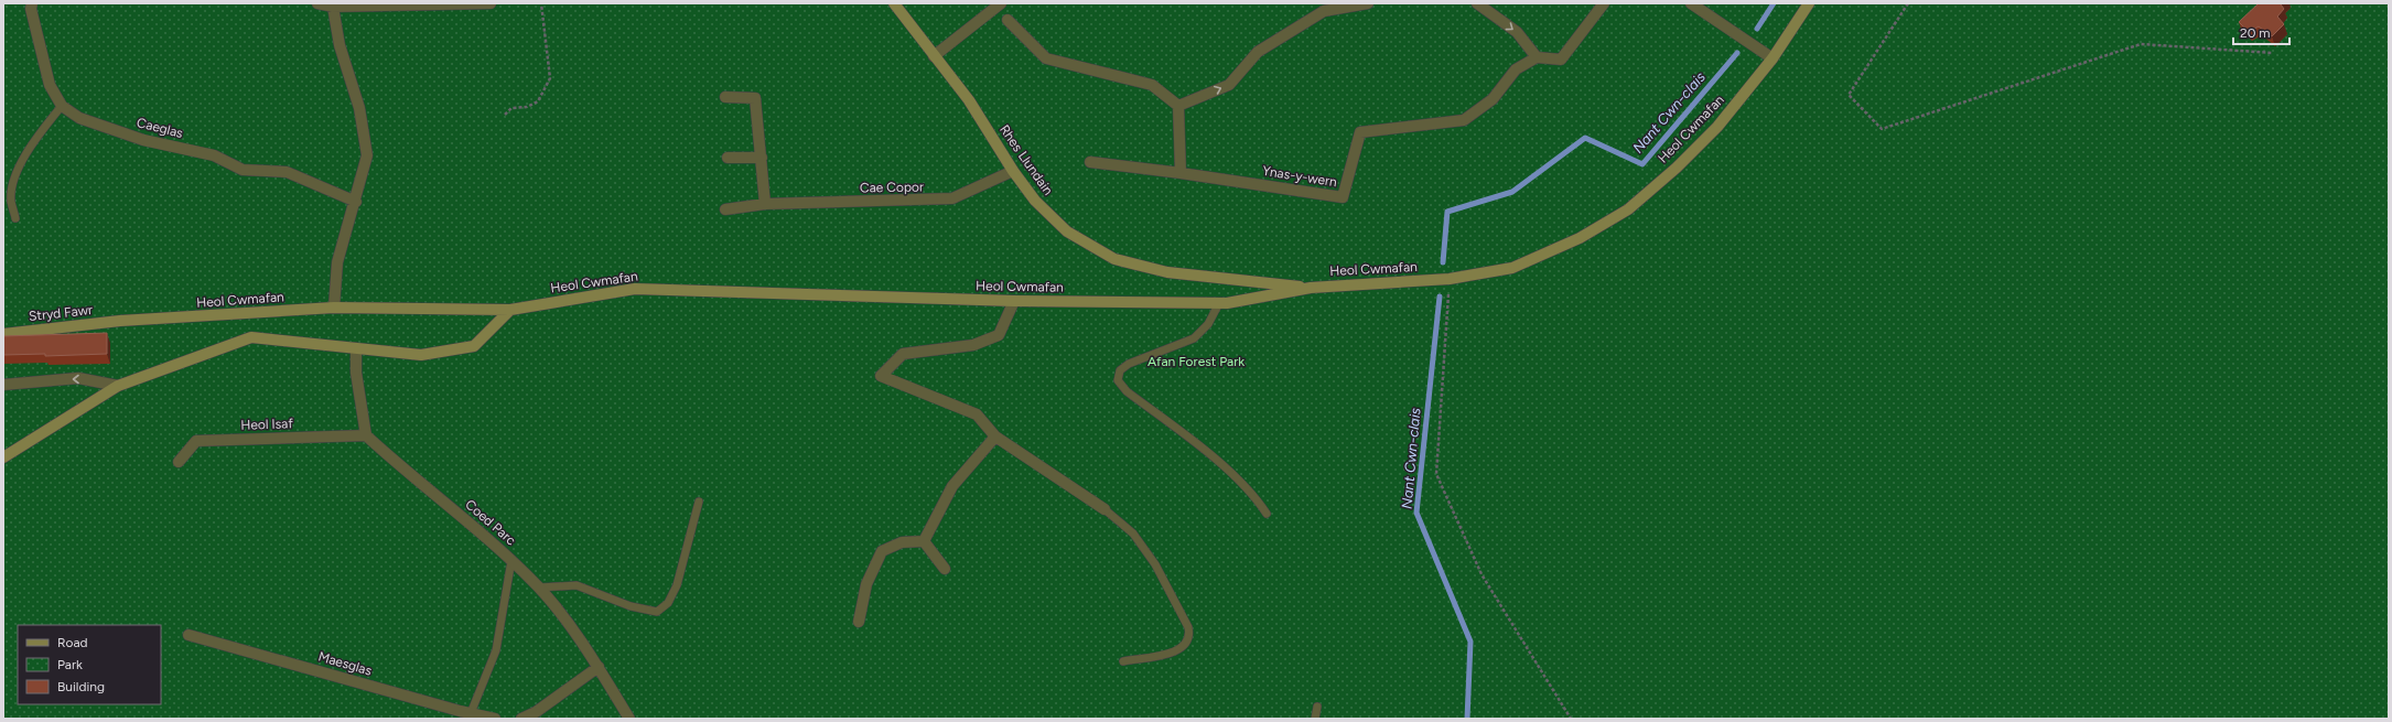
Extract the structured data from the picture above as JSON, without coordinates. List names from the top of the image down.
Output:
{
  "streets": {
    "main road": ["Heol Cwmafan", "Rhes Llundain", "Stryd Fawr"],
    "street": [
      "Caeglas",
      "Ynas-y-wern",
      "Cae Copor",
      "Heol Isaf",
      "Coed Parc",
      "Maesglas"
    ]
  },
  "crossings": [
    ["Heol Cwmafan", "Rhes Llundain"],
    ["Heol Cwmafan", "Stryd Fawr"],
    ["Rhes Llundain", "Cae Copor"],
    ["Heol Isaf", "Coed Parc"]
  ],
  "water": ["Nant Cwn-clais"],
  "parks": ["Afan Forest Park"],
  "legend": ["Road", "Park", "Building"],
  "scale_bar": "20 m"
}
